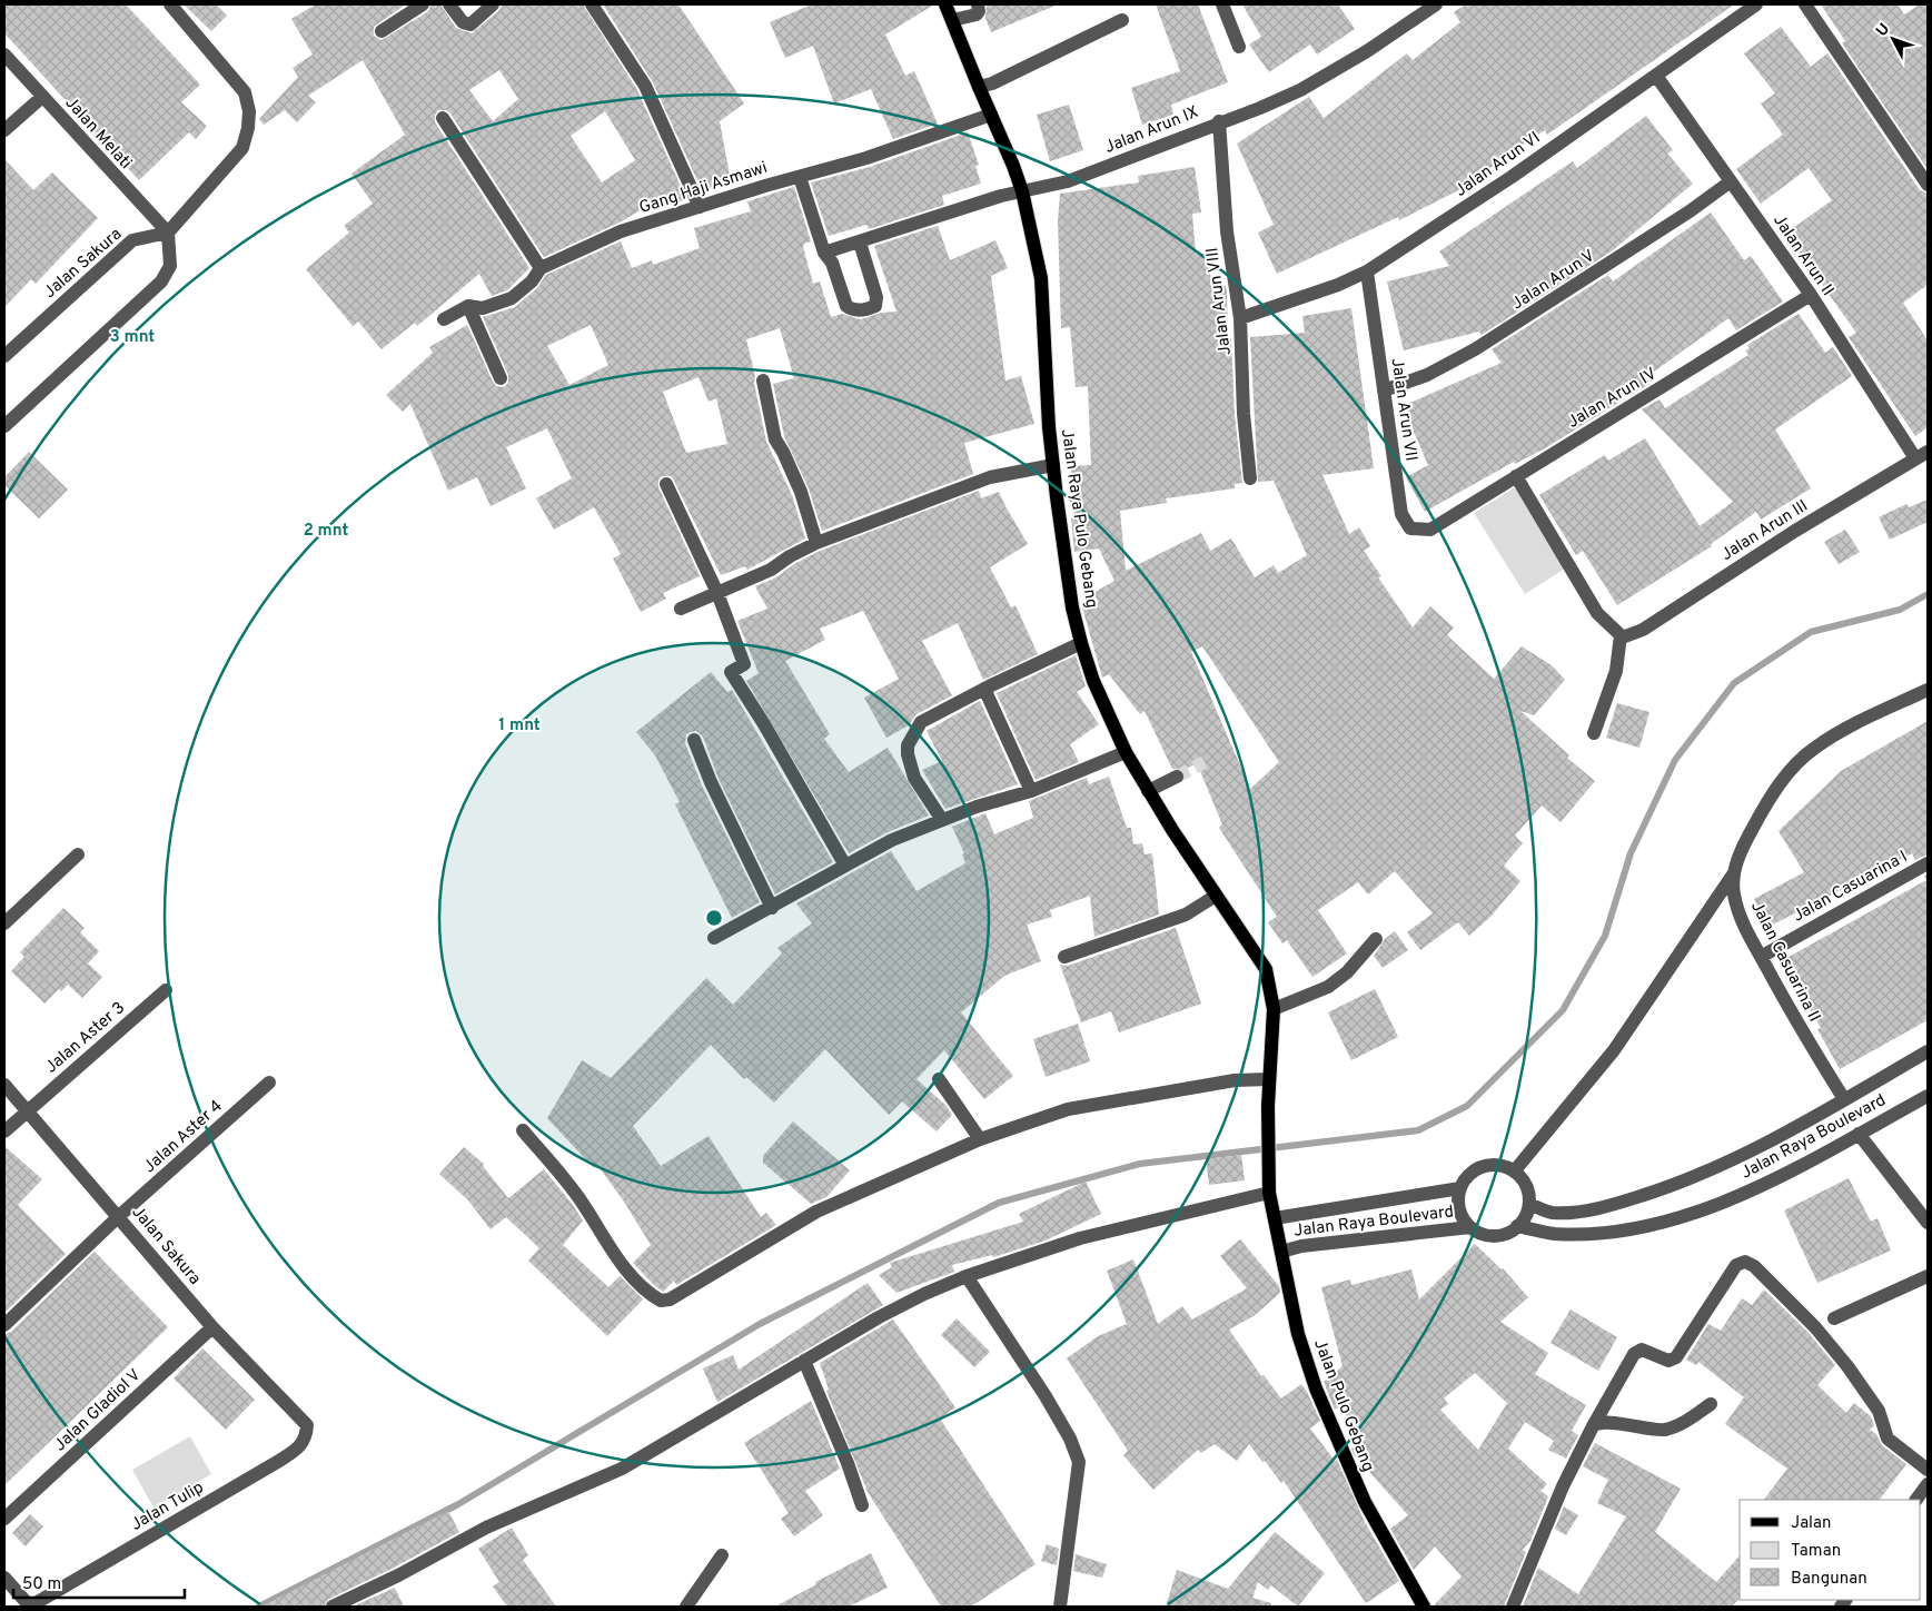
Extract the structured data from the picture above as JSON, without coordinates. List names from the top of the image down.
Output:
{
  "streets": {
    "main road": ["Jalan Raya Pulo Gebang", "Jalan Pulo Gebang"],
    "street": [
      "Jalan Arun IX",
      "Jalan Melati",
      "Jalan Arun VI",
      "Gang Haji Asmawi",
      "Jalan Arun II",
      "Jalan Sakura",
      "Jalan Arun V",
      "Jalan Arun VIII",
      "Jalan Arun IV",
      "Jalan Arun VII",
      "Jalan Arun III",
      "Jalan Casuarina I",
      "Jalan Casuarina II",
      "Jalan Aster 3",
      "Jalan Aster 4",
      "Jalan Raya Boulevard",
      "Jalan Gladiol V",
      "Jalan Tulip"
    ]
  },
  "crossings": [
    ["Jalan Arun IX", "Jalan Arun VIII"],
    ["Jalan Arun IX", "Jalan Raya Pulo Gebang"],
    ["Jalan Melati", "Jalan Sakura"],
    ["Jalan Arun VI", "Jalan Arun II"],
    ["Jalan Arun VI", "Jalan Arun VIII"],
    ["Jalan Arun VI", "Jalan Arun VII"],
    ["Gang Haji Asmawi", "Jalan Raya Pulo Gebang"],
    ["Jalan Arun II", "Jalan Arun V"],
    ["Jalan Arun II", "Jalan Arun IV"],
    ["Jalan Arun II", "Jalan Arun III"],
    ["Jalan Sakura", "Jalan Aster 3"],
    ["Jalan Sakura", "Jalan Aster 4"],
    ["Jalan Sakura", "Jalan Gladiol V"],
    ["Jalan Sakura", "Jalan Tulip"],
    ["Jalan Arun V", "Jalan Arun VII"],
    ["Jalan Arun IV", "Jalan Arun VII"],
    ["Jalan Raya Pulo Gebang", "Jalan Pulo Gebang"],
    ["Jalan Casuarina I", "Jalan Casuarina II"],
    ["Jalan Casuarina II", "Jalan Raya Boulevard"],
    ["Jalan Raya Boulevard", "Jalan Pulo Gebang"]
  ],
  "legend": ["Jalan", "Taman", "Bangunan"],
  "scale_bar": "50 m",
  "north": "top left",
  "rings": ["3 mnt", "2 mnt", "1 mnt"]
}
